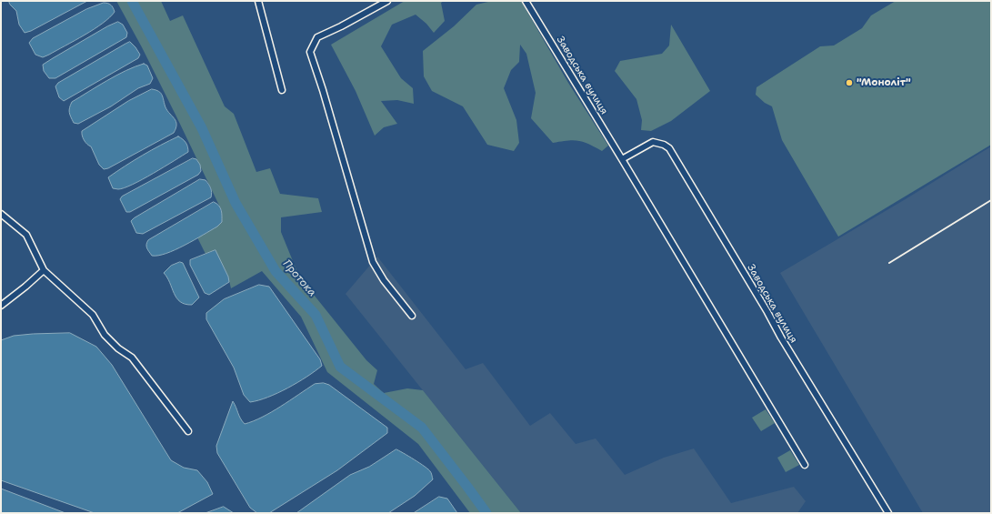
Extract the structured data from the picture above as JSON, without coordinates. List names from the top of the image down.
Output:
{
  "streets": {
    "street": ["Заводська вулиця"]
  },
  "water": ["Протока"],
  "places": ["\"Моноліт\""]
}
